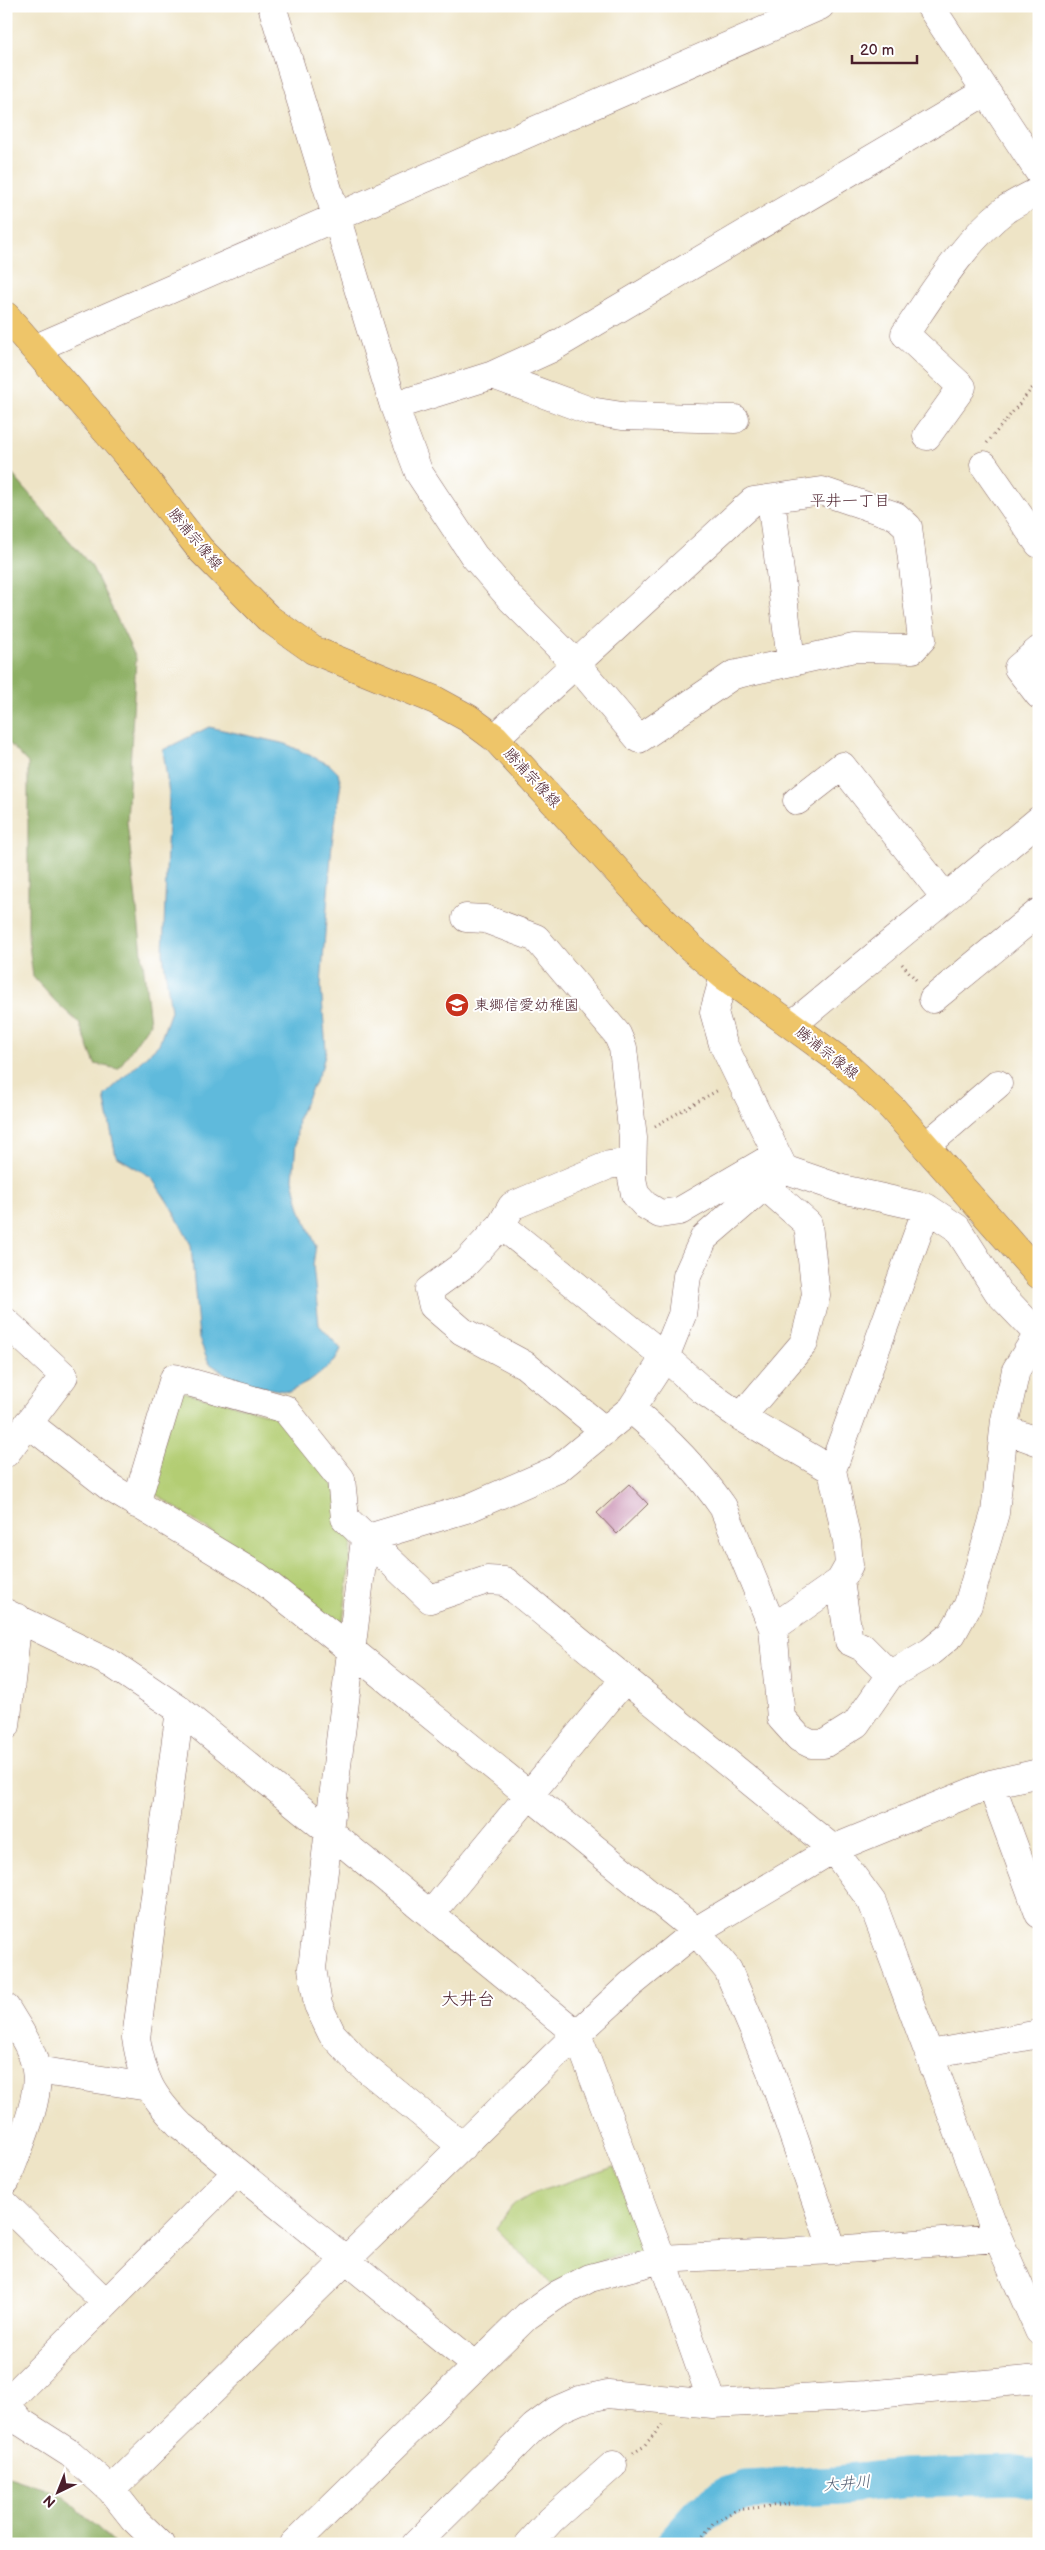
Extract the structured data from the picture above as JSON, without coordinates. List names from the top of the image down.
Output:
{
  "streets": {
    "main road": ["勝浦宗像線"]
  },
  "districts": ["平井一丁目", "大井台"],
  "water": ["大井川"],
  "places": {
    "school or university": ["東郷信愛幼稚園"]
  },
  "scale_bar": "20 m",
  "north": "bottom left"
}
